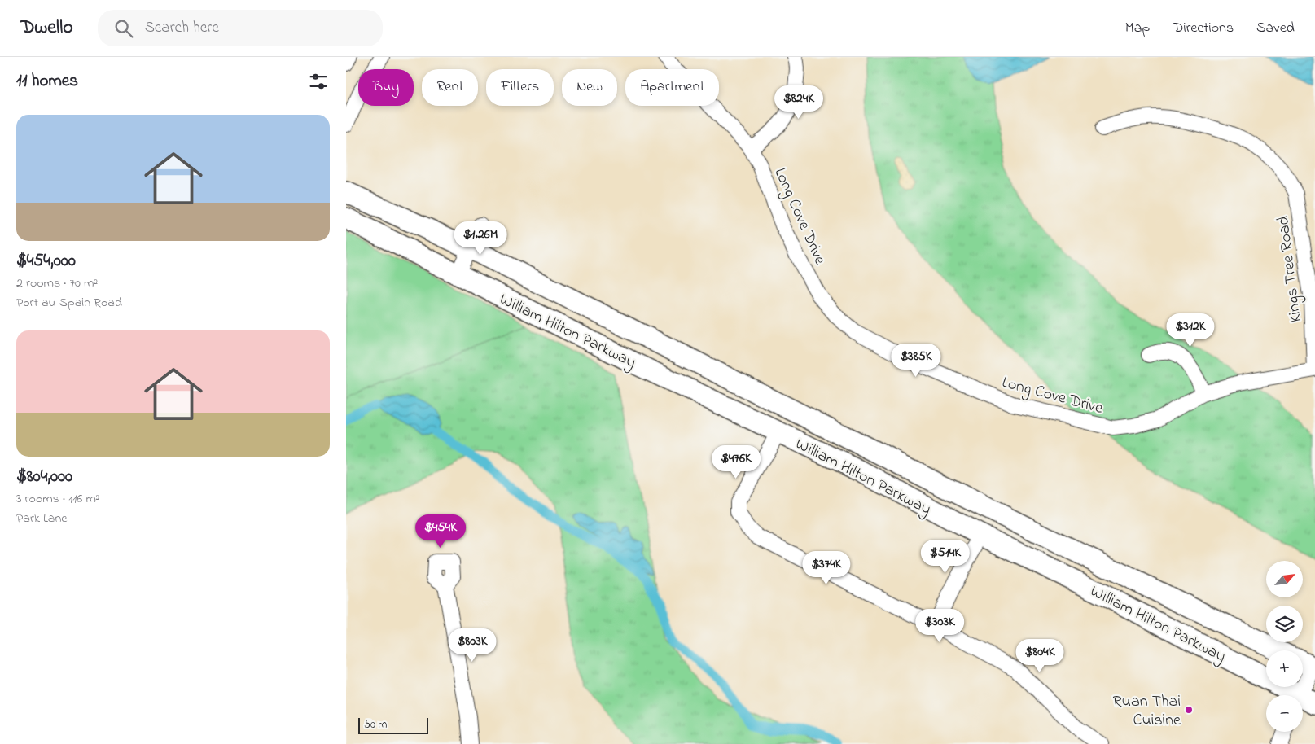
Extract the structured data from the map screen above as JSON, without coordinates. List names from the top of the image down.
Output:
{
  "streets": {
    "highway": ["William Hilton Parkway"],
    "street": ["Long Cove Drive", "Kings Tree Road"]
  },
  "crossings": [
    ["Long Cove Drive", "Kings Tree Road"]
  ],
  "places": ["Ruan Thai Cuisine"],
  "scale_bar": "50 m",
  "north": "top right",
  "page": {
    "header": "Dwello",
    "search": "Search here",
    "nav": ["Map", "Directions", "Saved"],
    "heading": "11 homes",
    "chip": [
      "Buy",
      "Rent",
      "Filters",
      "New",
      "Apartment"
    ],
    "price": [
      "$824K",
      "$1.26M",
      "$312K",
      "$385K",
      "$476K",
      "$454K",
      "$514K",
      "$374K",
      "$303K",
      "$803K",
      "$804K"
    ],
    "list": [
      {
        "name": "$454,000",
        "note": "2 rooms · 70 m² · Port au Spain Road"
      },
      {
        "name": "$804,000",
        "note": "3 rooms · 116 m² · Park Lane"
      }
    ],
    "map_buttons": ["+", "−"],
    "scale": "50 m"
  }
}
